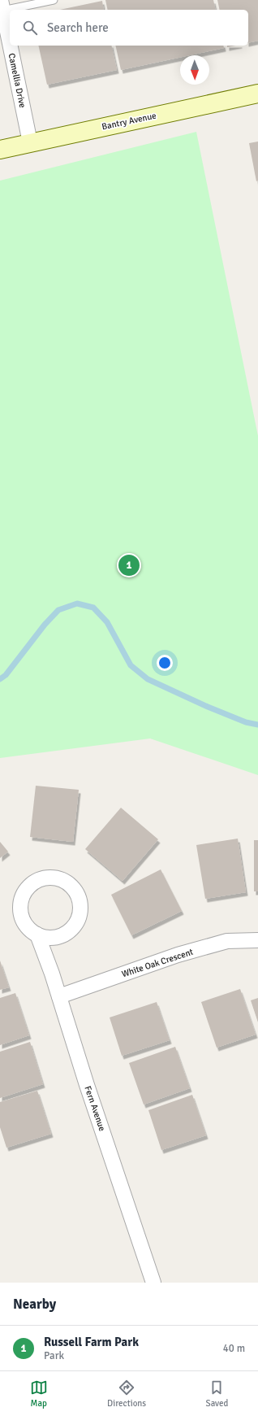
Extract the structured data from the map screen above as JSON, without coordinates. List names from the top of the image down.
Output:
{
  "streets": {
    "street": [
      "Camellia Drive",
      "Bantry Avenue",
      "White Oak Crescent",
      "Fern Avenue"
    ]
  },
  "crossings": [
    ["Camellia Drive", "Bantry Avenue"],
    ["White Oak Crescent", "Fern Avenue"]
  ],
  "north": "bottom",
  "page": {
    "search": "Search here",
    "pins": "1",
    "heading": "Nearby",
    "list": [
      {
        "mark": "1",
        "name": "Russell Farm Park",
        "note": "Park",
        "value": "40 m"
      }
    ],
    "nav": ["Map", "Directions", "Saved"]
  }
}
